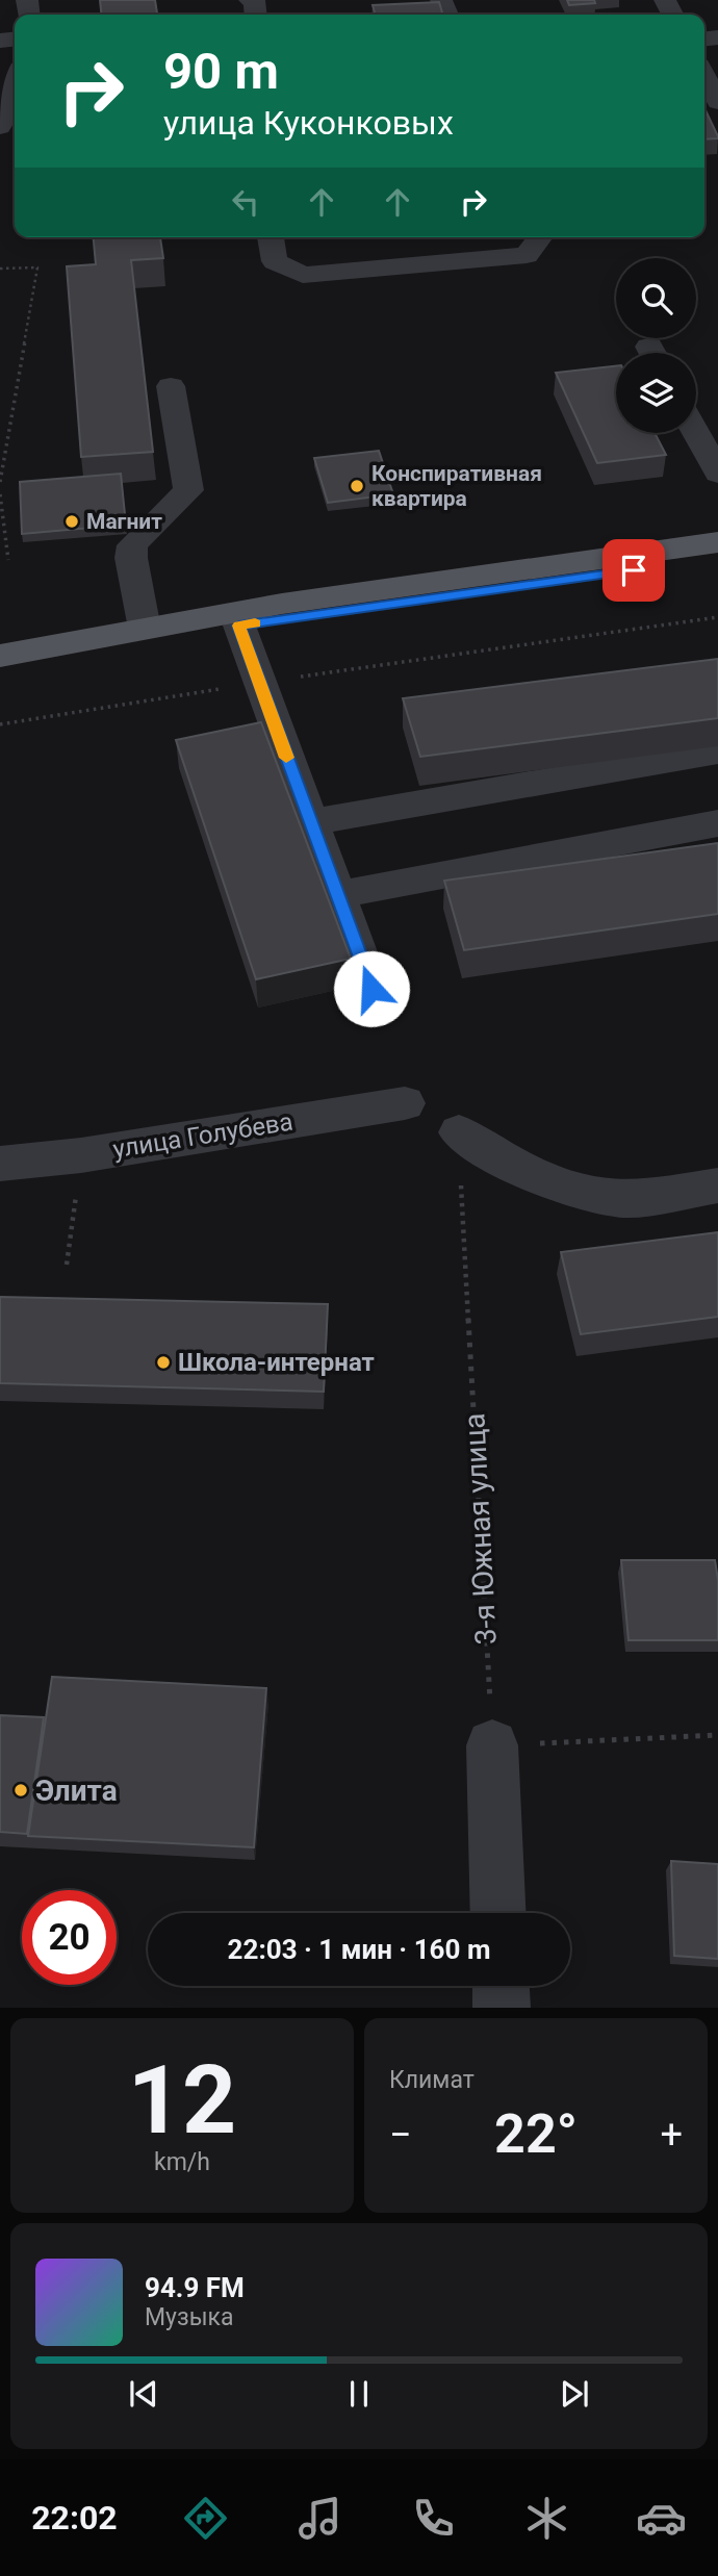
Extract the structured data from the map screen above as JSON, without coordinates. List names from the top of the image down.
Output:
{
  "streets": {
    "street": ["улица Голубева"],
    "path": ["3-я Южная улица"]
  },
  "places": [
    "Конспиративная квартира",
    "Магнит",
    "Школа-интернат",
    "Элита"
  ],
  "page": {
    "turn": ["90 m", "улица Куконковых"],
    "limit": "20",
    "trip": "22:03 · 1 мин · 160 m",
    "tile": [
      ["12", "km/h"],
      "Климат"
    ],
    "heat": ["−", "22°", "+"],
    "song": ["94.9 FM", "Музыка"],
    "tabs": "22:02"
  }
}
